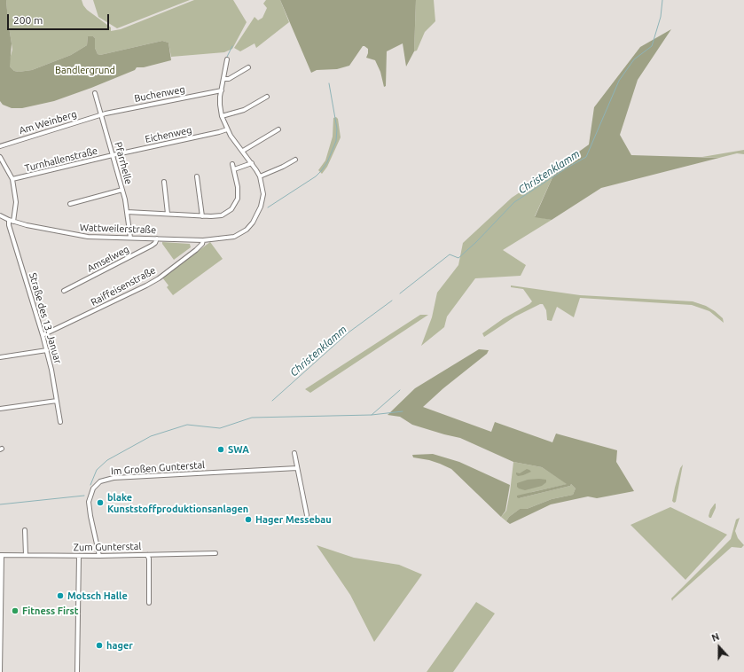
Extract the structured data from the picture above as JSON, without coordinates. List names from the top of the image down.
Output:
{
  "streets": {
    "street": [
      "Buchenweg",
      "Am Weinberg",
      "Eichenweg",
      "Turnhallenstraße",
      "Pfarrhelle",
      "Wattweilerstraße",
      "Amselweg",
      "Raiffeisenstraße",
      "Straße des 13. Januar",
      "Im Großen Gunterstal",
      "Zum Gunterstal"
    ]
  },
  "crossings": [
    ["Buchenweg", "Am Weinberg"],
    ["Buchenweg", "Pfarrhelle"],
    ["Buchenweg", "Wattweilerstraße"],
    ["Am Weinberg", "Pfarrhelle"],
    ["Eichenweg", "Turnhallenstraße"],
    ["Eichenweg", "Pfarrhelle"],
    ["Eichenweg", "Wattweilerstraße"],
    ["Turnhallenstraße", "Pfarrhelle"],
    ["Turnhallenstraße", "Straße des 13. Januar"],
    ["Pfarrhelle", "Wattweilerstraße"],
    ["Wattweilerstraße", "Amselweg"],
    ["Wattweilerstraße", "Raiffeisenstraße"],
    ["Wattweilerstraße", "Straße des 13. Januar"],
    ["Raiffeisenstraße", "Straße des 13. Januar"],
    ["Im Großen Gunterstal", "Zum Gunterstal"]
  ],
  "water": ["Christenklamm"],
  "parks": ["Bandlergrund"],
  "places": [
    "SWA",
    "blake Kunststoffproduktionsanlagen",
    "Hager Messebau",
    "Motsch Halle",
    "Fitness First",
    "hager"
  ],
  "scale_bar": "200 m",
  "north": "top"
}
